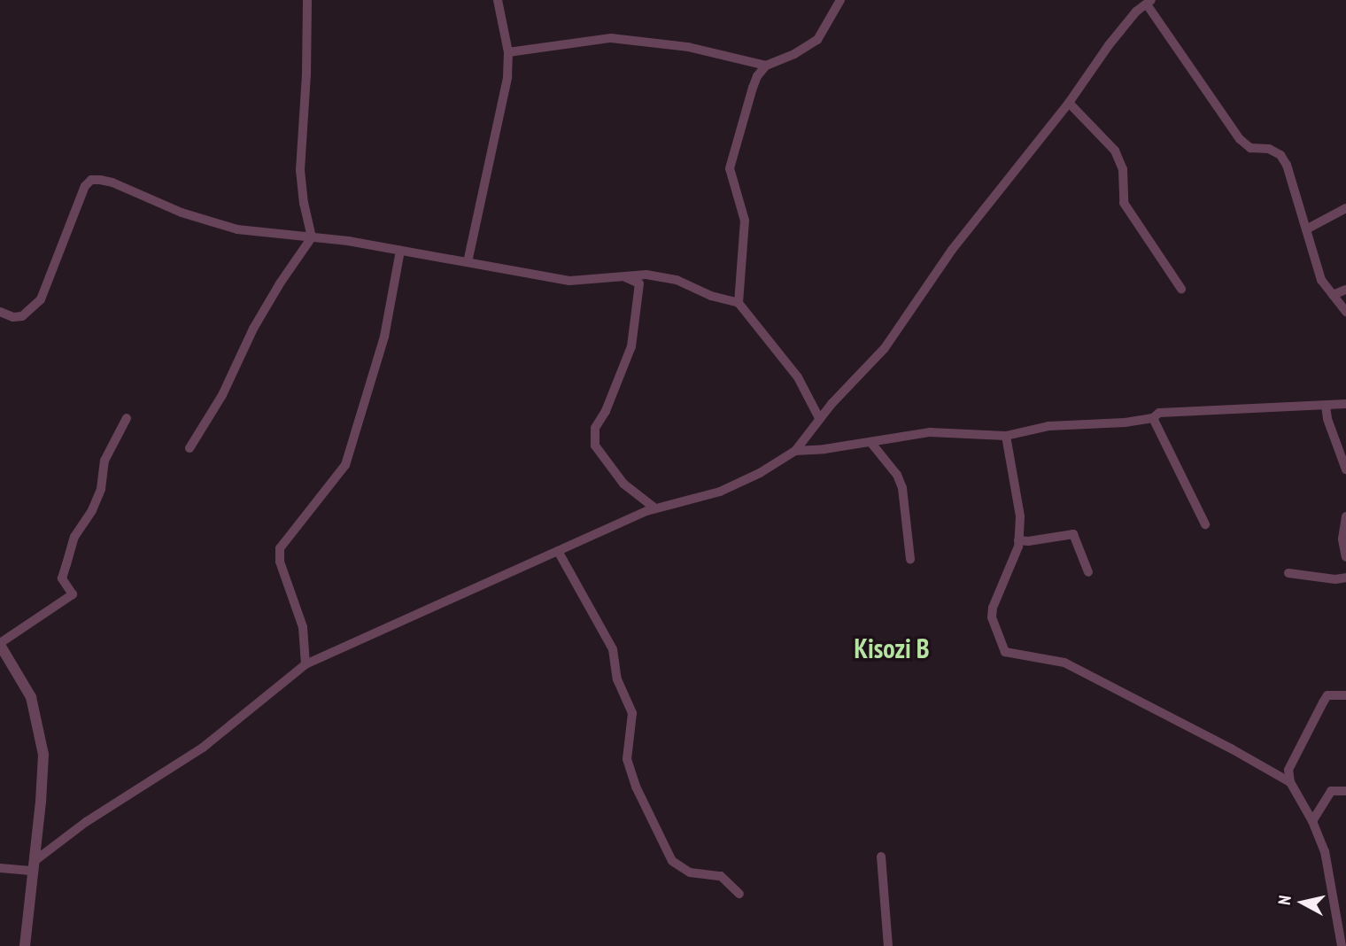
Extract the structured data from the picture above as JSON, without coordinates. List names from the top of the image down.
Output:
{
  "districts": ["Kisozi B"],
  "north": "left"
}
